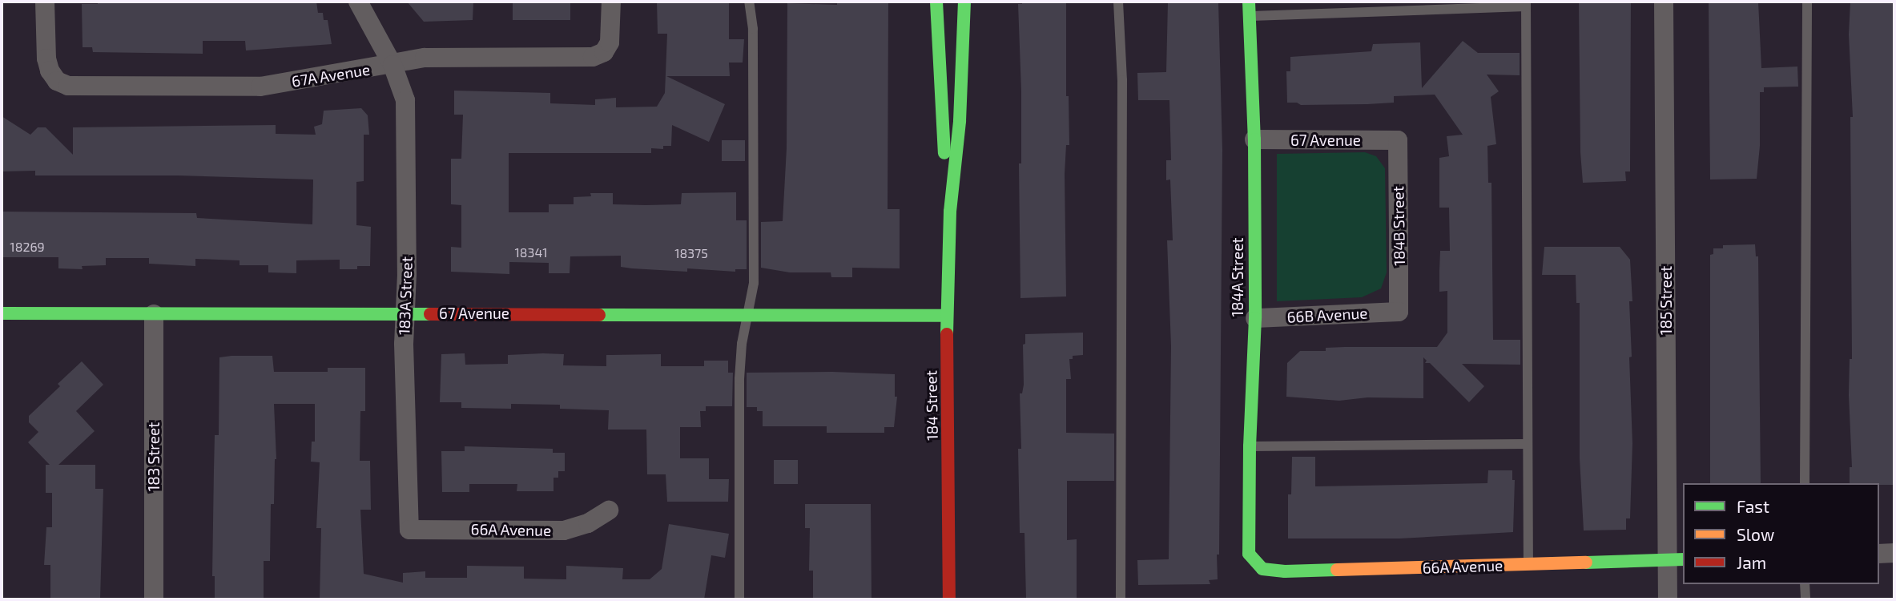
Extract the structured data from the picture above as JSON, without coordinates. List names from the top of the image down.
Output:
{
  "streets": {
    "street": [
      "67A Avenue",
      "67 Avenue",
      "184B Street",
      "184A Street",
      "183A Street",
      "185 Street",
      "66B Avenue",
      "184 Street",
      "183 Street",
      "66A Avenue"
    ]
  },
  "crossings": [
    ["67A Avenue", "183A Street"],
    ["67 Avenue", "184B Street"],
    ["67 Avenue", "184A Street"],
    ["67 Avenue", "183A Street"],
    ["67 Avenue", "184 Street"],
    ["67 Avenue", "183 Street"],
    ["184B Street", "66B Avenue"],
    ["184A Street", "66B Avenue"],
    ["184A Street", "66A Avenue"],
    ["183A Street", "66A Avenue"],
    ["185 Street", "66A Avenue"]
  ],
  "house_numbers": ["18269", "18341", "18375"],
  "legend": ["Fast", "Slow", "Jam"]
}
